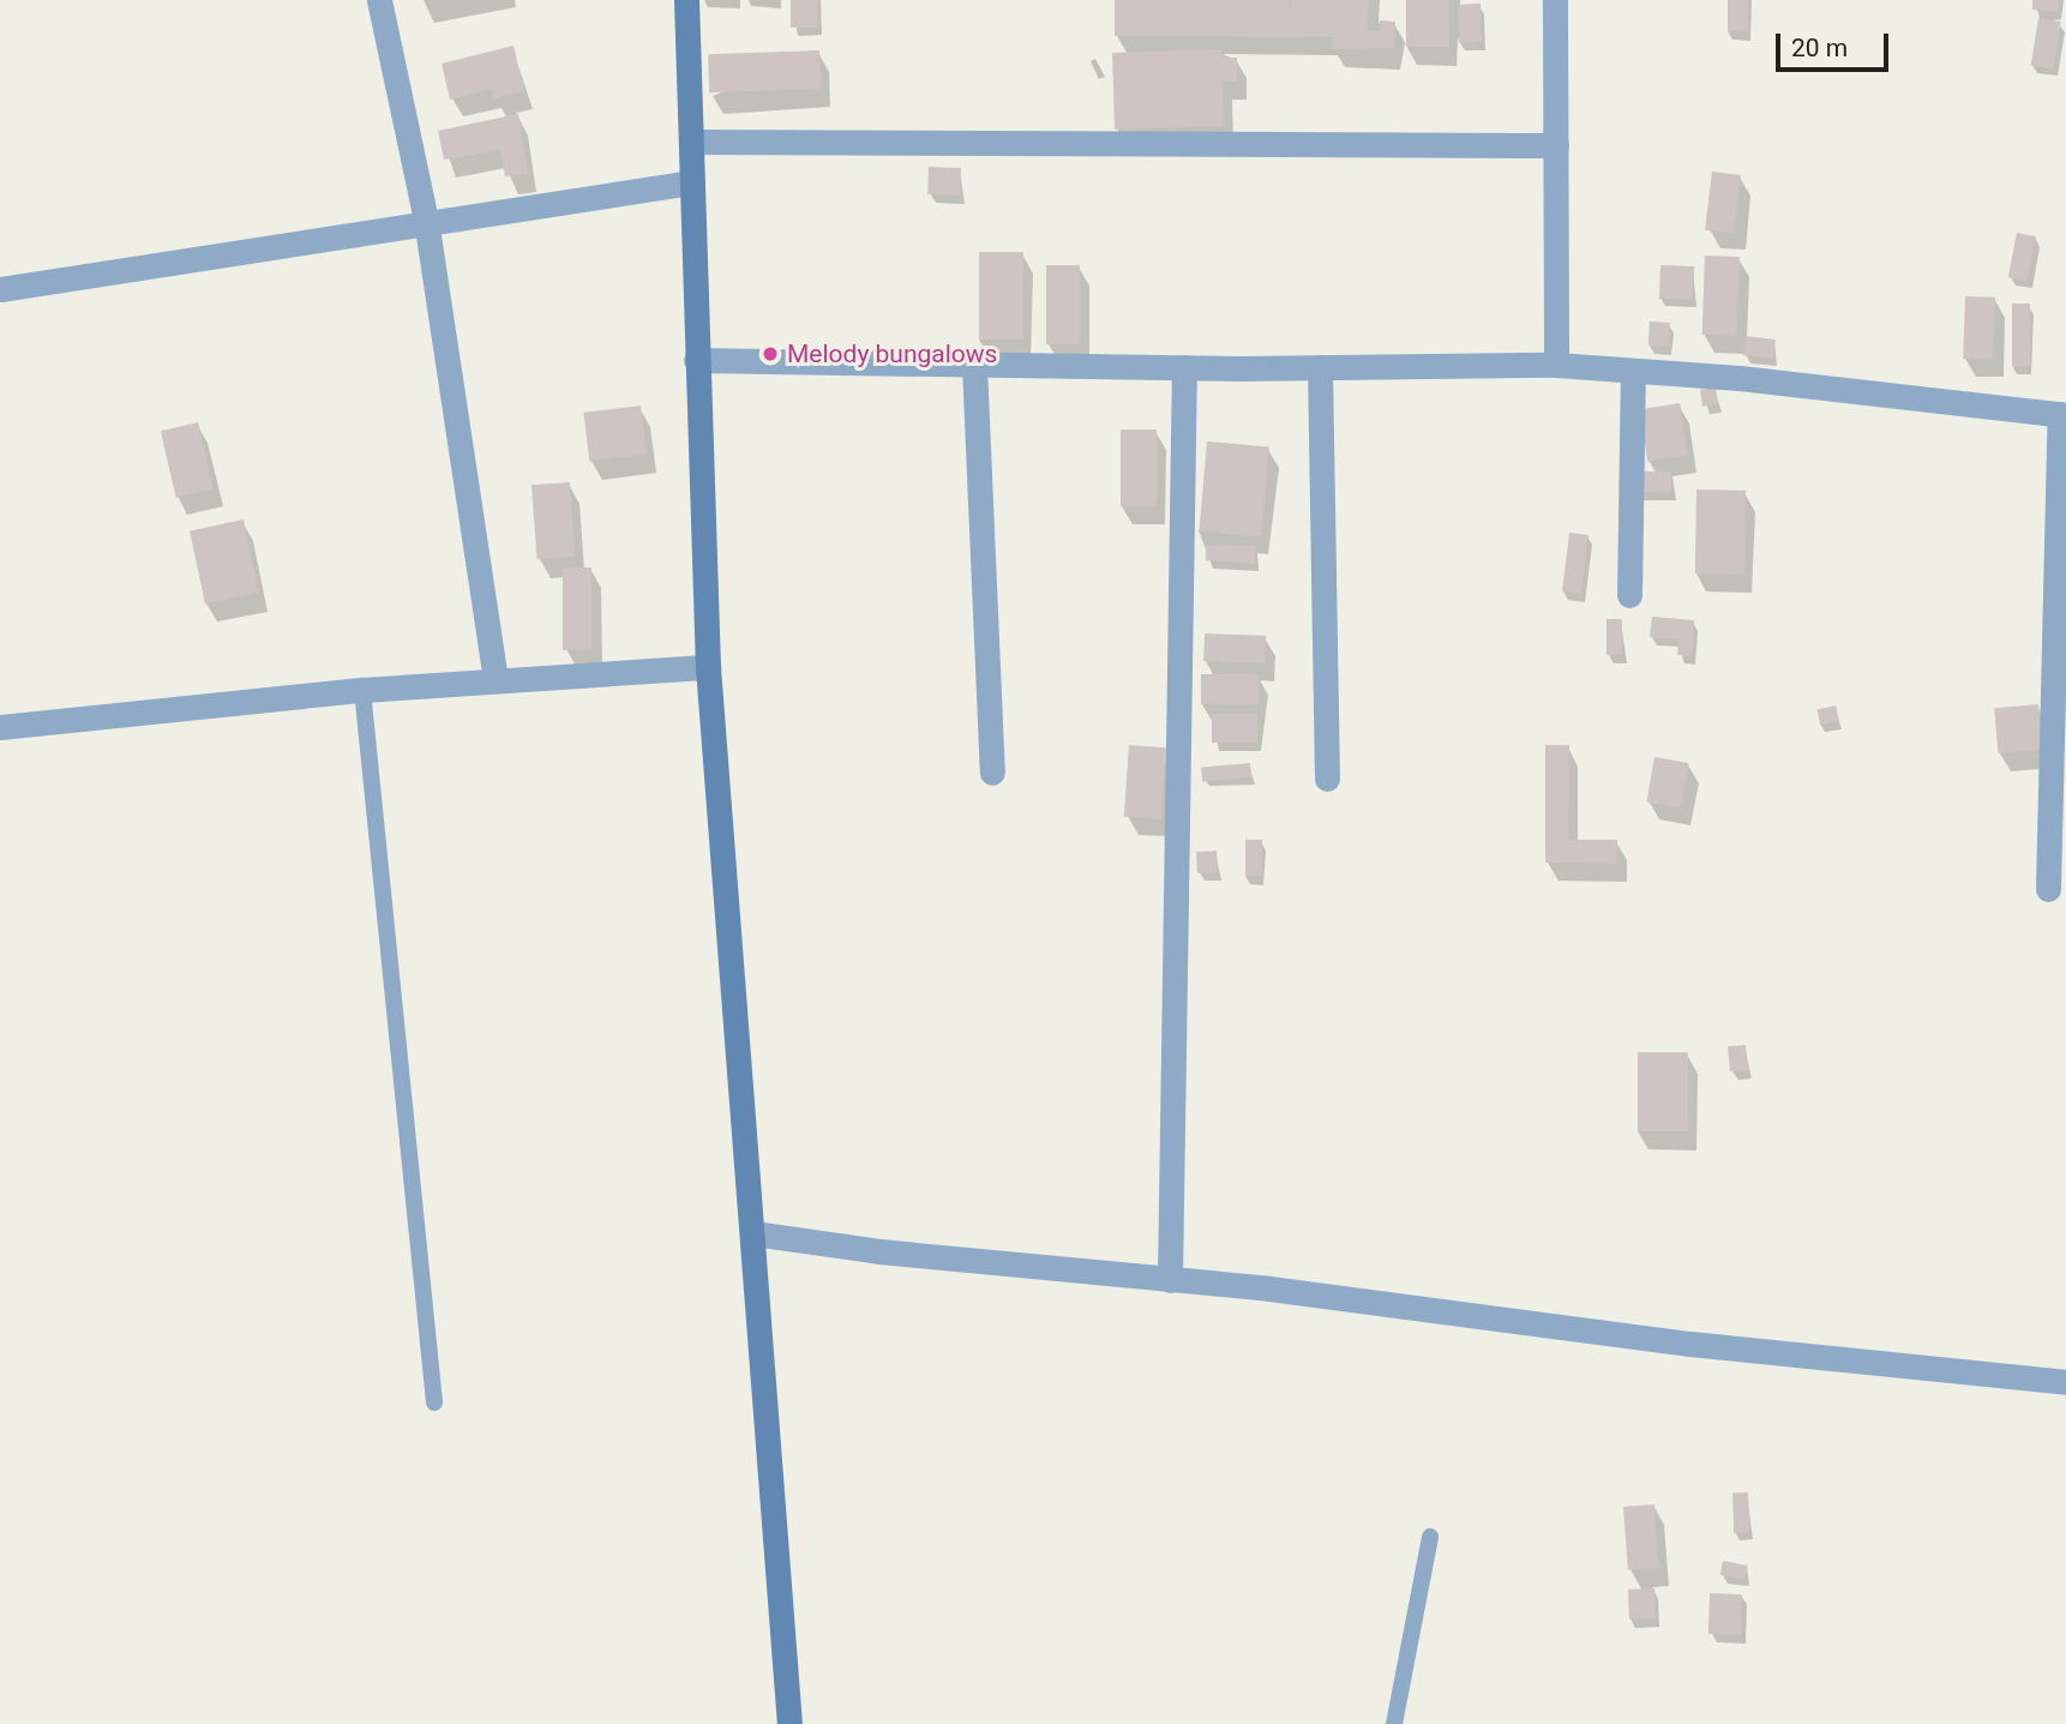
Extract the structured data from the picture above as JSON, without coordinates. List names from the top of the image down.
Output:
{
  "places": ["Melody bungalows"],
  "scale_bar": "20 m"
}
